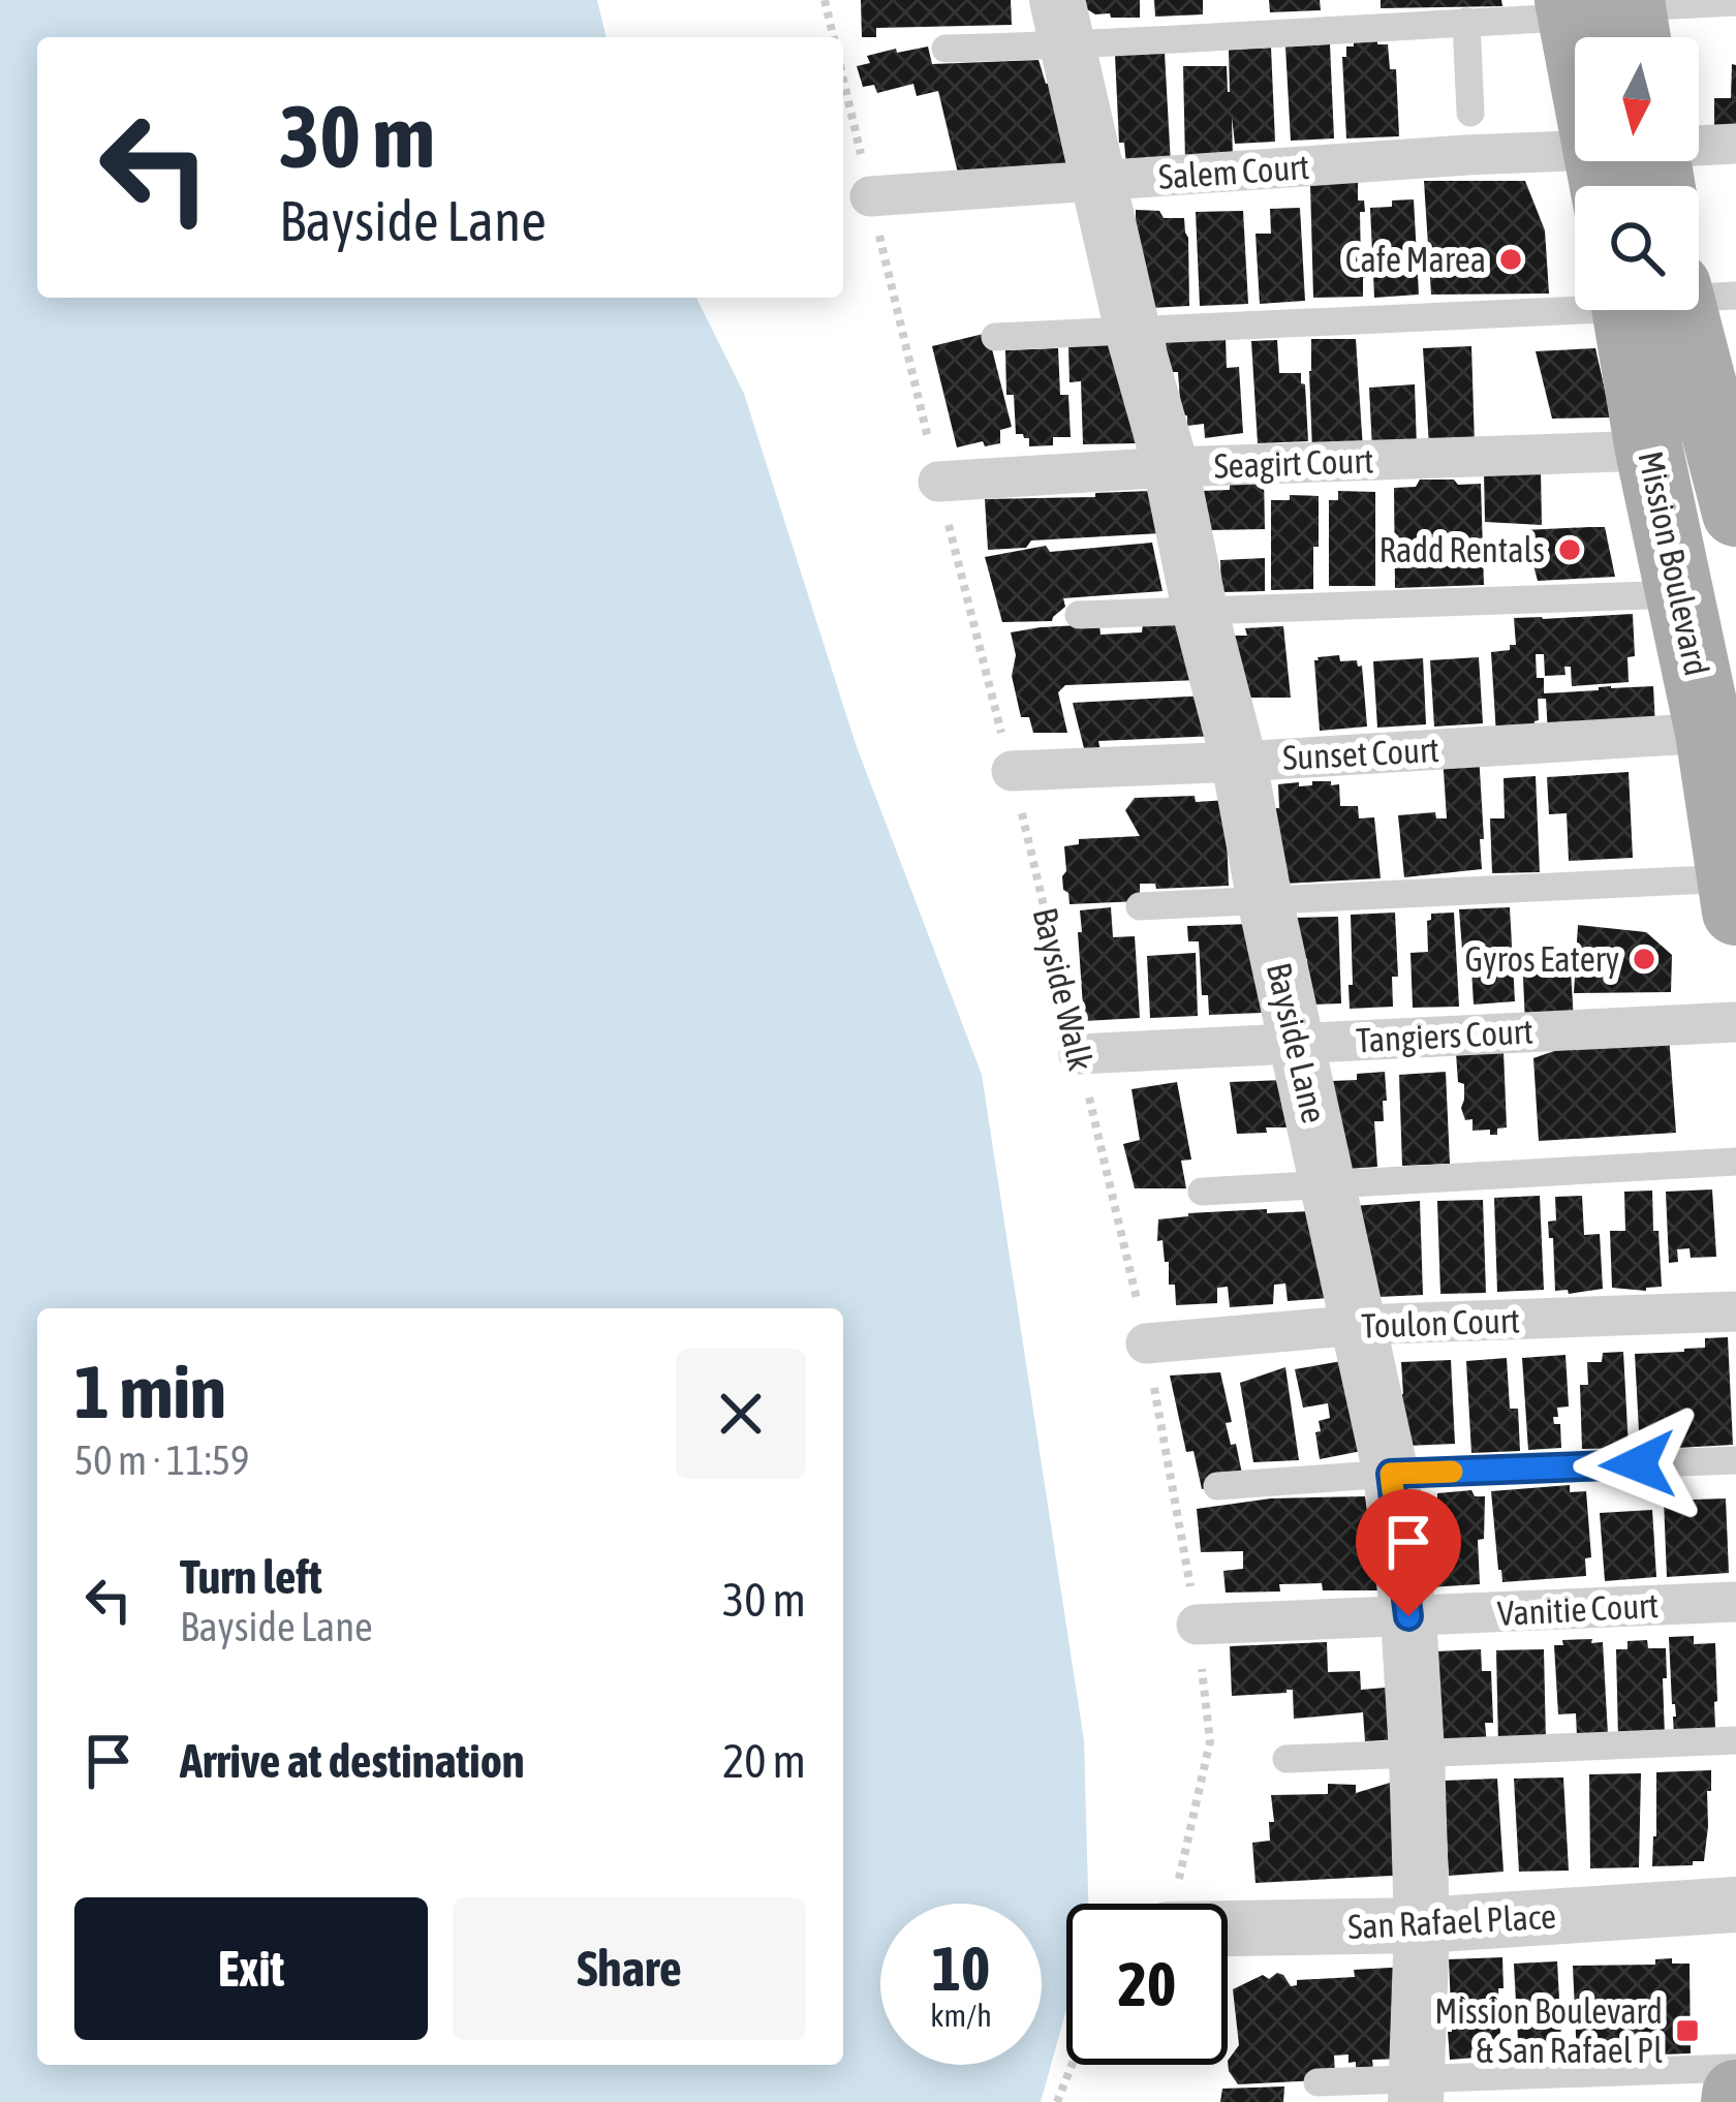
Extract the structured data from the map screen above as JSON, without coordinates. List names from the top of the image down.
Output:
{
  "streets": {
    "main road": ["Mission Boulevard"],
    "street": [
      "Salem Court",
      "Seagirt Court",
      "Sunset Court",
      "Tangiers Court",
      "Bayside Lane",
      "Toulon Court",
      "Vanitie Court",
      "San Rafael Place"
    ],
    "path": ["Bayside Walk"]
  },
  "crossings": [
    ["Salem Court", "Bayside Walk"],
    ["Salem Court", "Bayside Lane"],
    ["Seagirt Court", "Mission Boulevard"],
    ["Seagirt Court", "Bayside Walk"],
    ["Seagirt Court", "Bayside Lane"],
    ["Mission Boulevard", "Sunset Court"],
    ["Sunset Court", "Bayside Walk"],
    ["Sunset Court", "Bayside Lane"],
    ["Bayside Walk", "Tangiers Court"],
    ["Bayside Walk", "Toulon Court"],
    ["Bayside Walk", "Vanitie Court"],
    ["Tangiers Court", "Bayside Lane"],
    ["Bayside Lane", "Toulon Court"],
    ["Bayside Lane", "Vanitie Court"],
    ["Bayside Lane", "San Rafael Place"]
  ],
  "places": {
    "other": ["Cafe Marea", "Radd Rentals", "Gyros Eatery"],
    "transit": ["Mission Boulevard & San Rafael Pl"]
  },
  "north": "bottom",
  "page": {
    "turn": ["30 m", "Bayside Lane"],
    "heading": ["1 min", "50 m · 11:59"],
    "list": [
      {
        "name": "Turn left",
        "note": "Bayside Lane",
        "value": "30 m"
      },
      {
        "name": "Arrive at destination",
        "value": "20 m"
      }
    ],
    "buttons": ["Exit", "Share"],
    "speed": "10 km/h",
    "limit": "20"
  }
}
